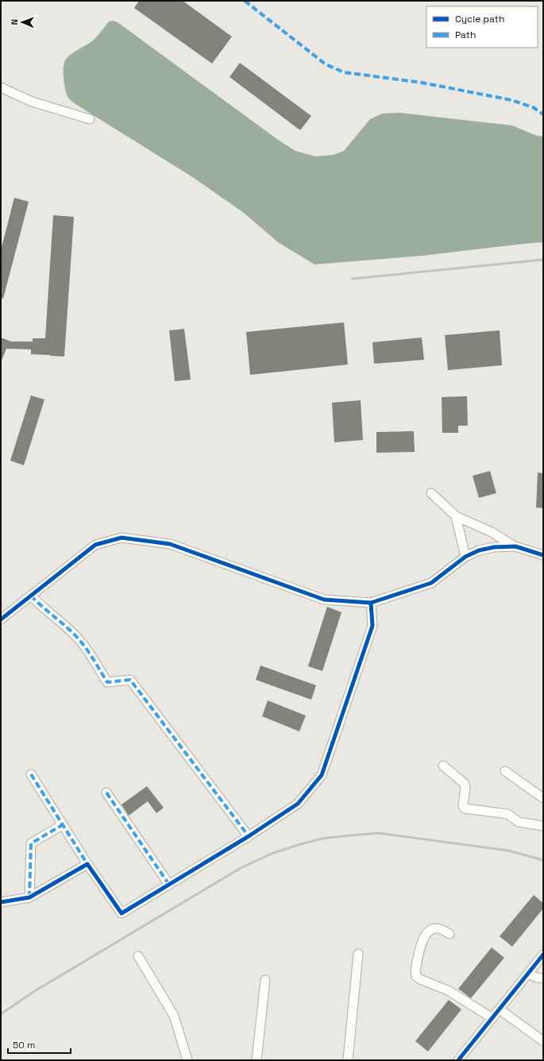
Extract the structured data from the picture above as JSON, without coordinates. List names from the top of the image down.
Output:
{
  "legend": ["Cycle path", "Path"],
  "scale_bar": "50 m",
  "north": "left"
}
